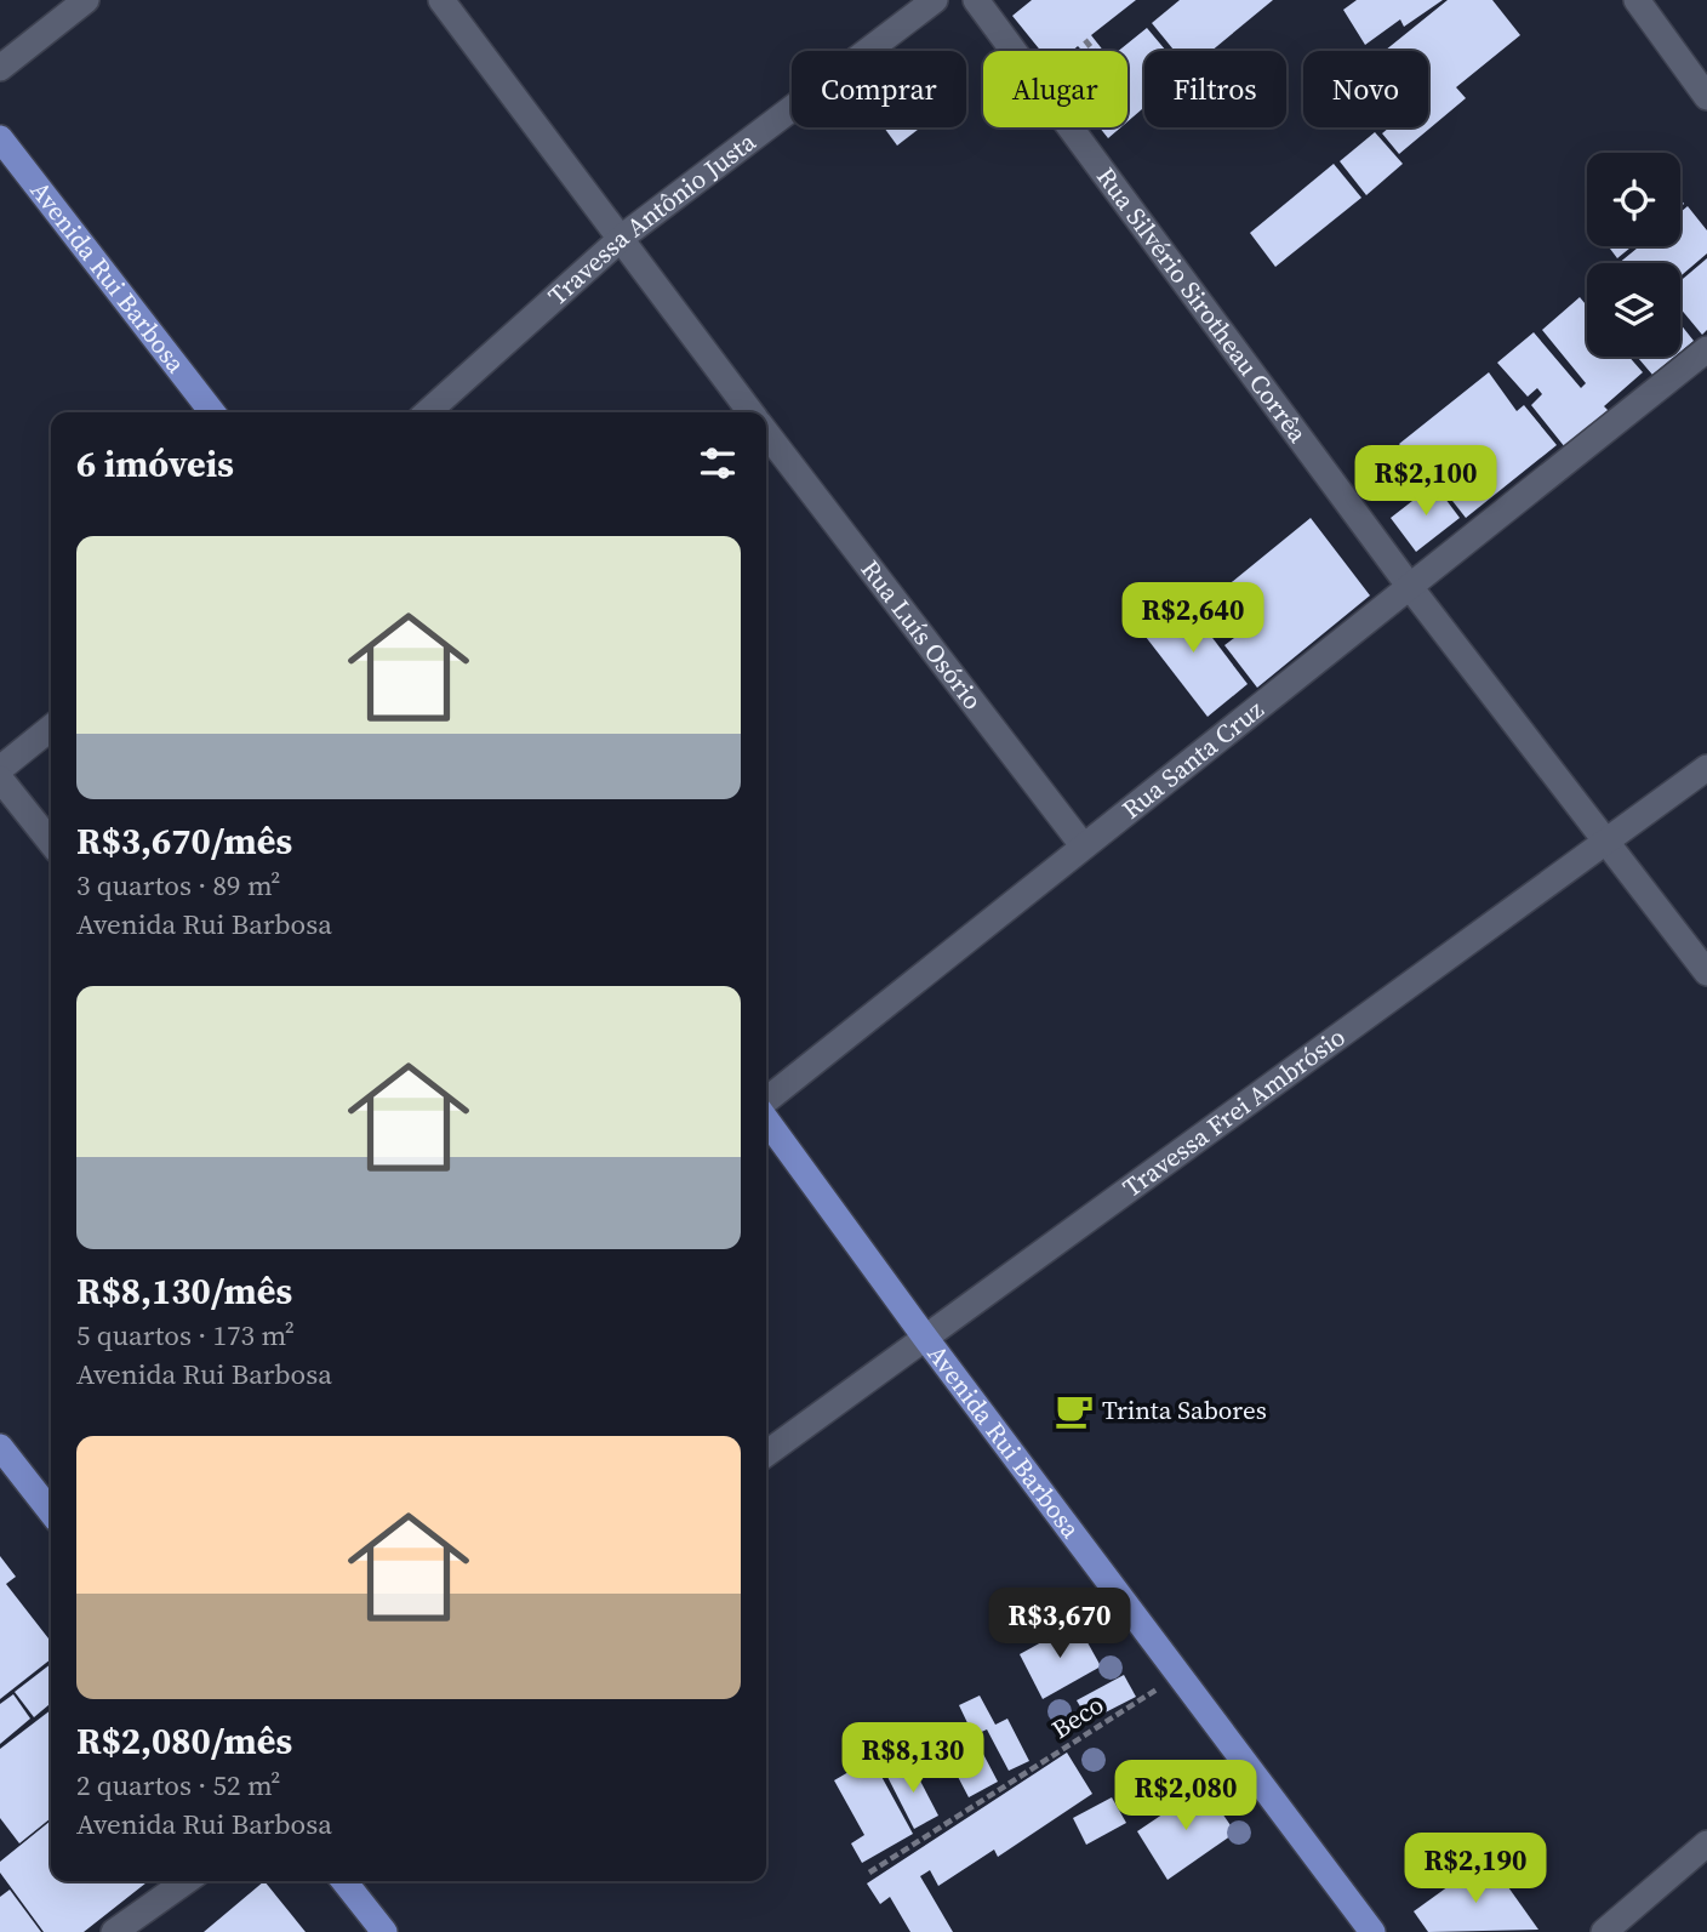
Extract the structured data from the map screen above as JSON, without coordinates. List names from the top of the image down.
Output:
{
  "streets": {
    "main road": ["Avenida Rui Barbosa"],
    "street": [
      "Travessa Antônio Justa",
      "Rua Silvério Sirotheau Corrêa",
      "Rua Luís Osório",
      "Rua Santa Cruz",
      "Travessa Frei Ambrósio"
    ],
    "path": ["Beco"]
  },
  "crossings": [
    ["Avenida Rui Barbosa", "Travessa Frei Ambrósio"],
    ["Avenida Rui Barbosa", "Beco"],
    ["Rua Silvério Sirotheau Corrêa", "Rua Santa Cruz"],
    ["Rua Silvério Sirotheau Corrêa", "Travessa Frei Ambrósio"],
    ["Rua Luís Osório", "Rua Santa Cruz"]
  ],
  "places": {
    "cafe": ["Trinta Sabores"]
  },
  "page": {
    "chip": [
      "Comprar",
      "Alugar",
      "Filtros",
      "Novo"
    ],
    "heading": "6 imóveis",
    "price": [
      "R$2,100",
      "R$2,640",
      "R$3,670",
      "R$8,130",
      "R$2,080",
      "R$2,190"
    ],
    "list": [
      {
        "name": "R$3,670/mês",
        "note": "3 quartos · 89 m² · Avenida Rui Barbosa"
      },
      {
        "name": "R$8,130/mês",
        "note": "5 quartos · 173 m² · Avenida Rui Barbosa"
      },
      {
        "name": "R$2,080/mês",
        "note": "2 quartos · 52 m² · Avenida Rui Barbosa"
      }
    ]
  }
}
